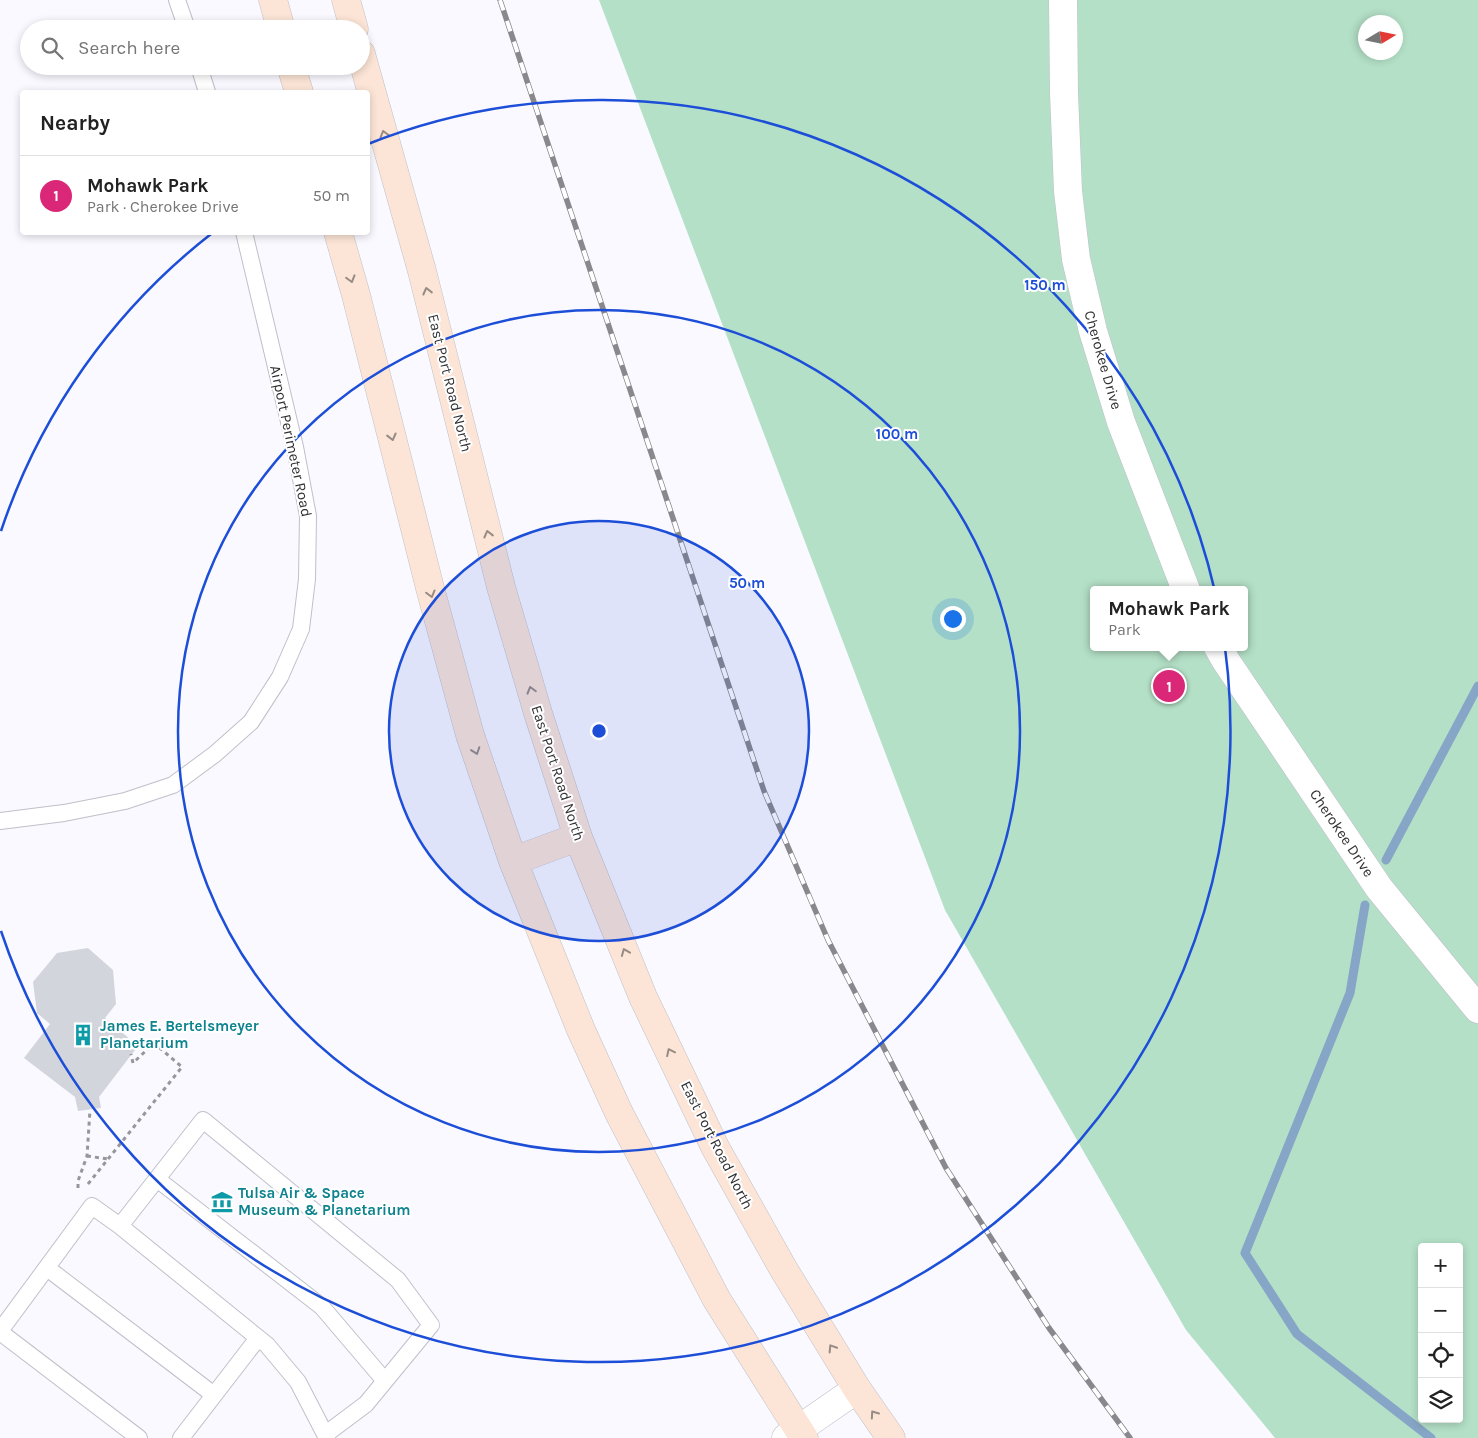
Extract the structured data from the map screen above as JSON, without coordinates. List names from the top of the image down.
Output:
{
  "streets": {
    "main road": ["East Port Road North"],
    "street": ["Cherokee Drive"],
    "lane": ["Airport Perimeter Road"]
  },
  "places": {
    "building": ["James E. Bertelsmeyer Planetarium"],
    "museum": ["Tulsa Air & Space Museum & Planetarium"]
  },
  "north": "right",
  "page": {
    "search": "Search here",
    "heading": "Nearby",
    "list": [
      {
        "mark": "1",
        "name": "Mohawk Park",
        "note": "Park · Cherokee Drive",
        "value": "50 m"
      }
    ],
    "popup": ["Mohawk Park", "Park"],
    "pins": "1",
    "map_buttons": ["+", "−"]
  },
  "rings": ["150 m", "100 m", "50 m"]
}
